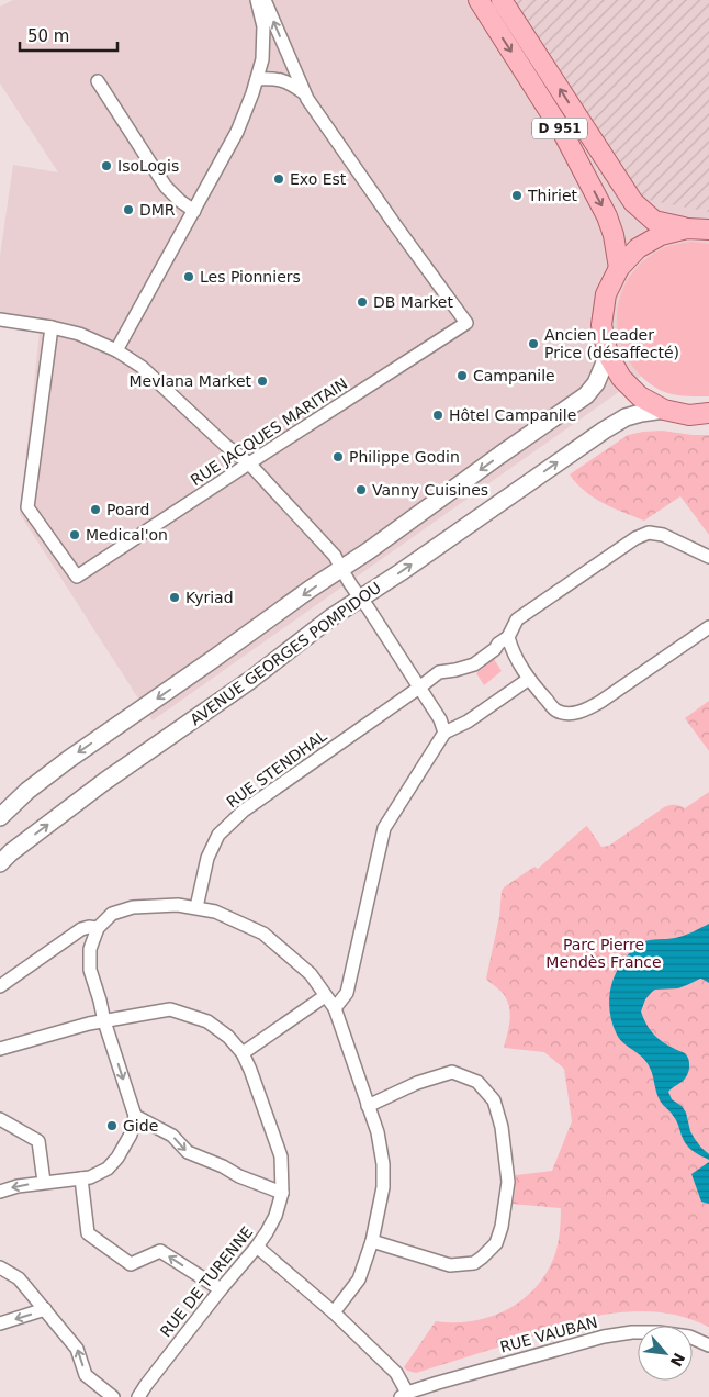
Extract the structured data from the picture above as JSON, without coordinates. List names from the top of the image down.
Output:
{
  "streets": {
    "main road": ["D 951", "AVENUE GEORGES POMPIDOU"],
    "street": [
      "RUE JACQUES MARITAIN",
      "RUE STENDHAL",
      "RUE DE TURENNE",
      "RUE VAUBAN"
    ]
  },
  "parks": ["Parc Pierre Mendès France"],
  "places": [
    "IsoLogis",
    "Exo Est",
    "Thiriet",
    "DMR",
    "Les Pionniers",
    "DB Market",
    "Ancien Leader Price (désaffecté)",
    "Campanile",
    "Mevlana Market",
    "Hôtel Campanile",
    "Philippe Godin",
    "Vanny Cuisines",
    "Poard",
    "Medical'on",
    "Kyriad",
    "Gide"
  ],
  "scale_bar": "50 m",
  "north": "bottom right"
}
